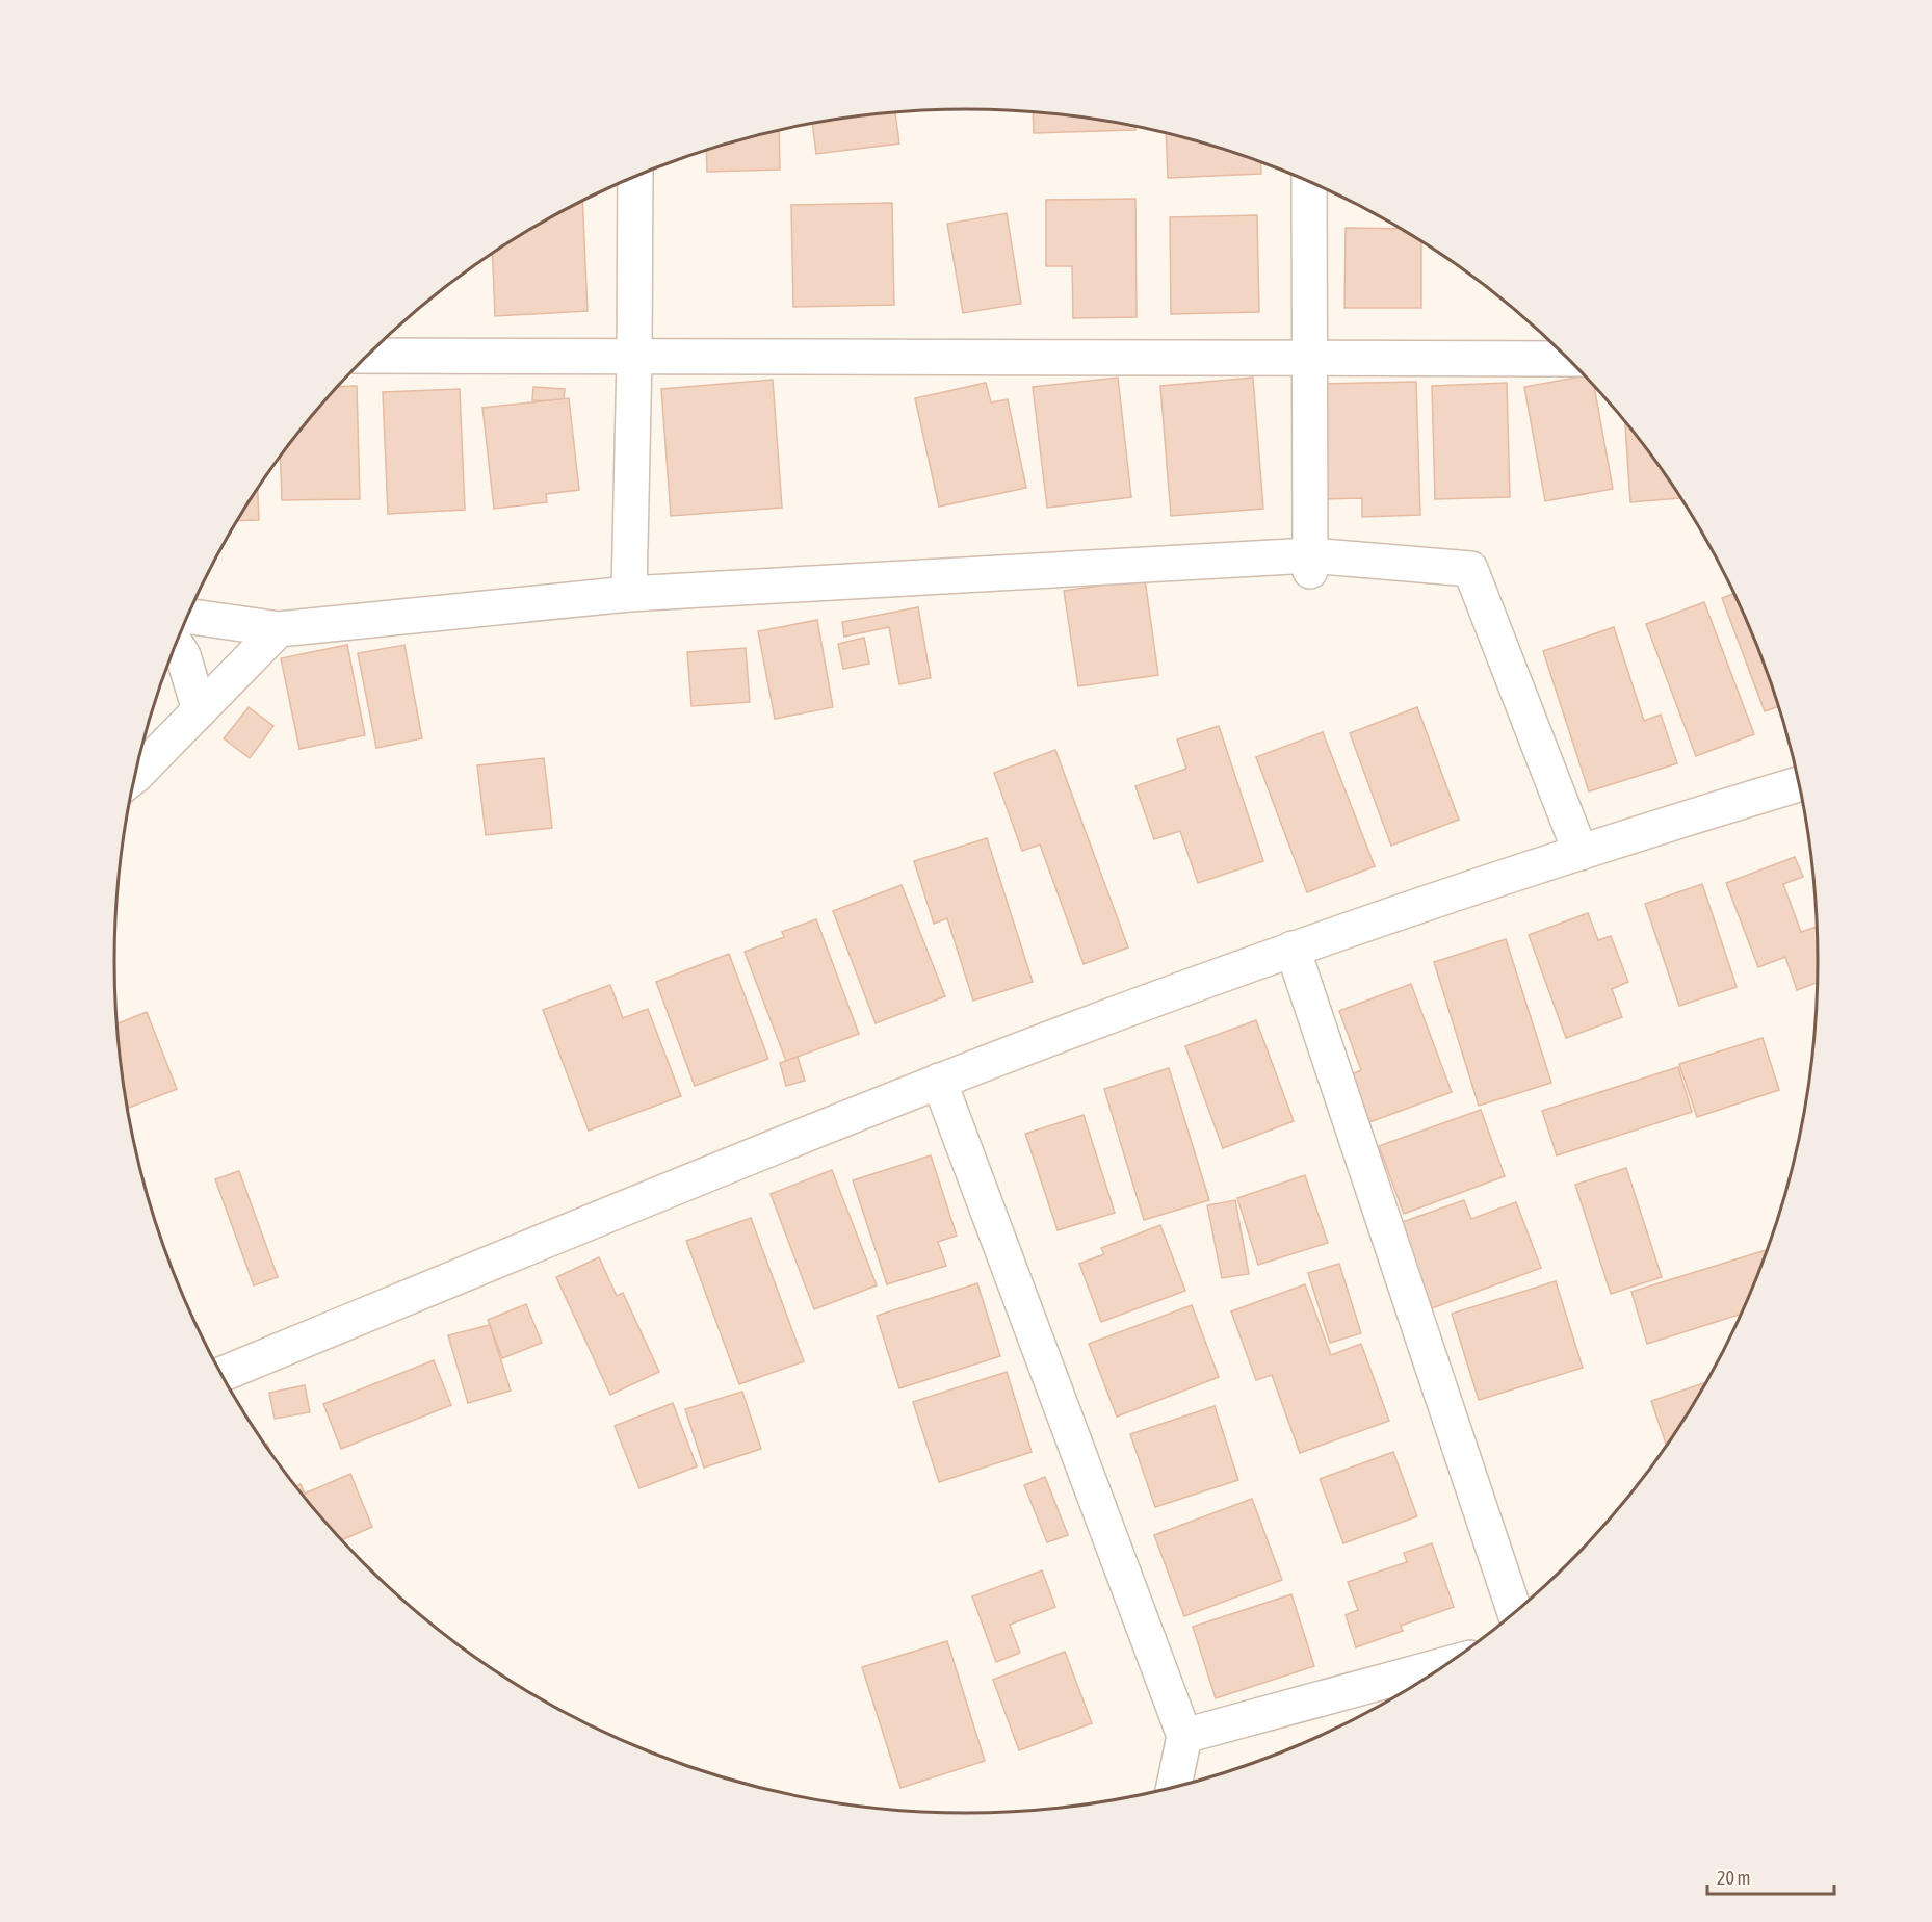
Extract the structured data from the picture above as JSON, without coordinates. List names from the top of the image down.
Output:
{
  "scale_bar": "20 m"
}
